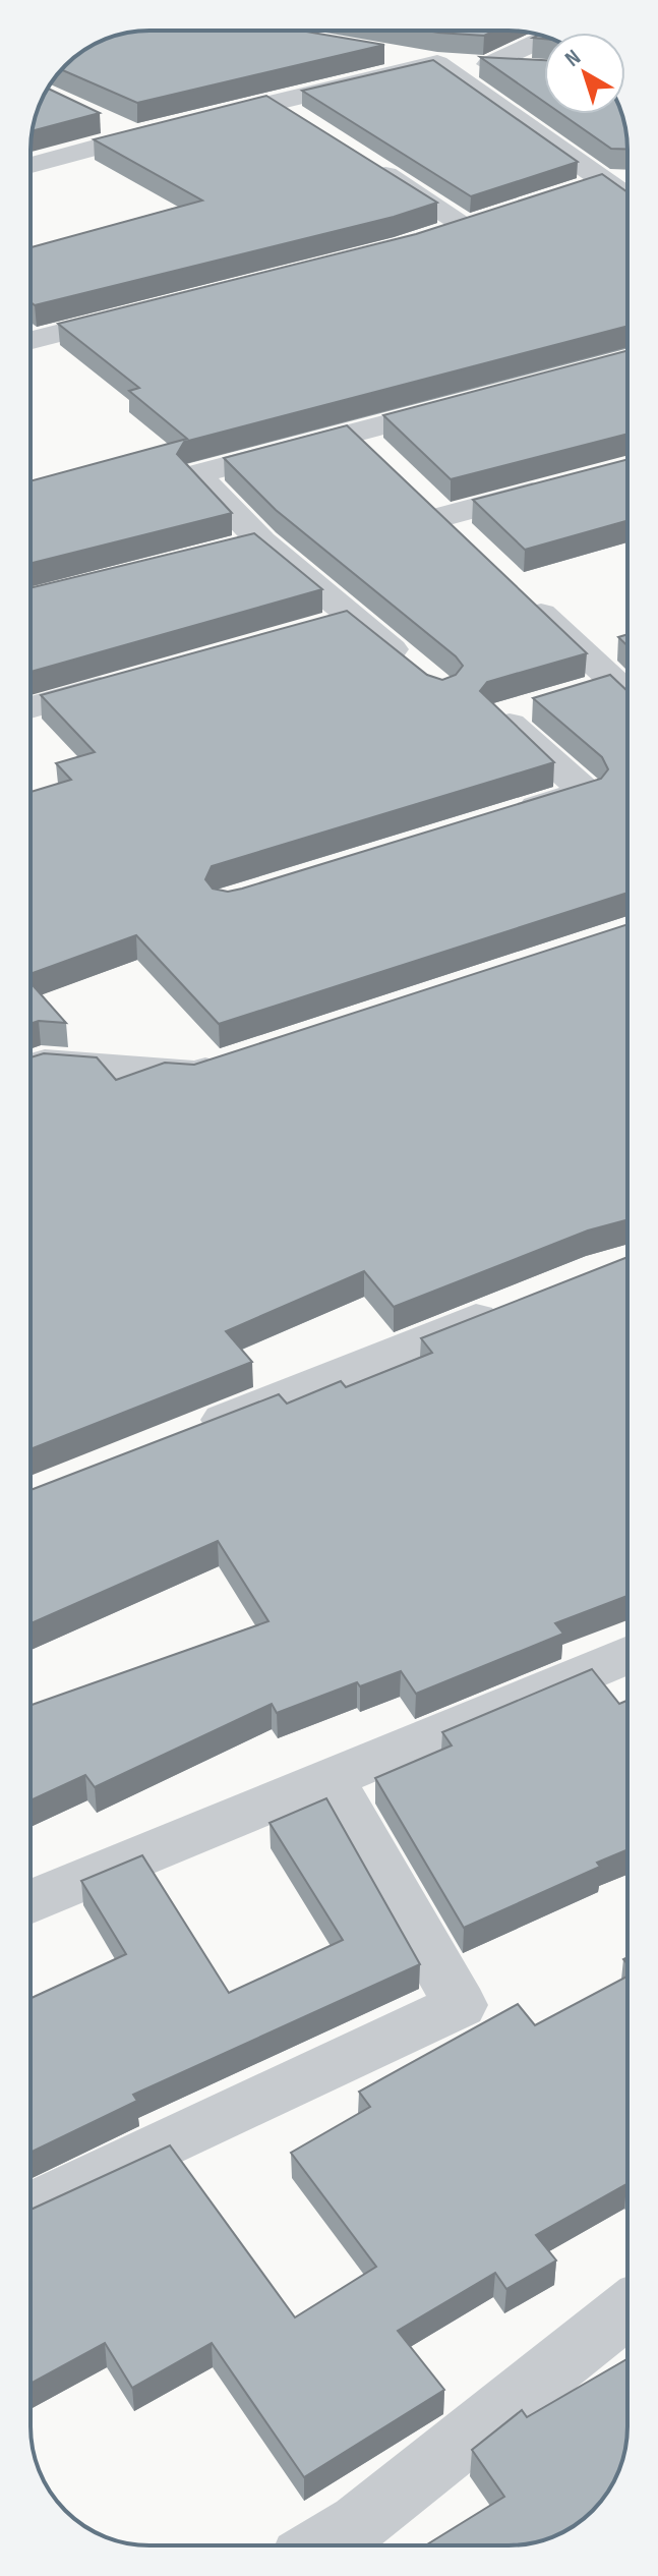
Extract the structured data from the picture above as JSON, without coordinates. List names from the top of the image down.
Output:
{
  "north": "top left"
}
